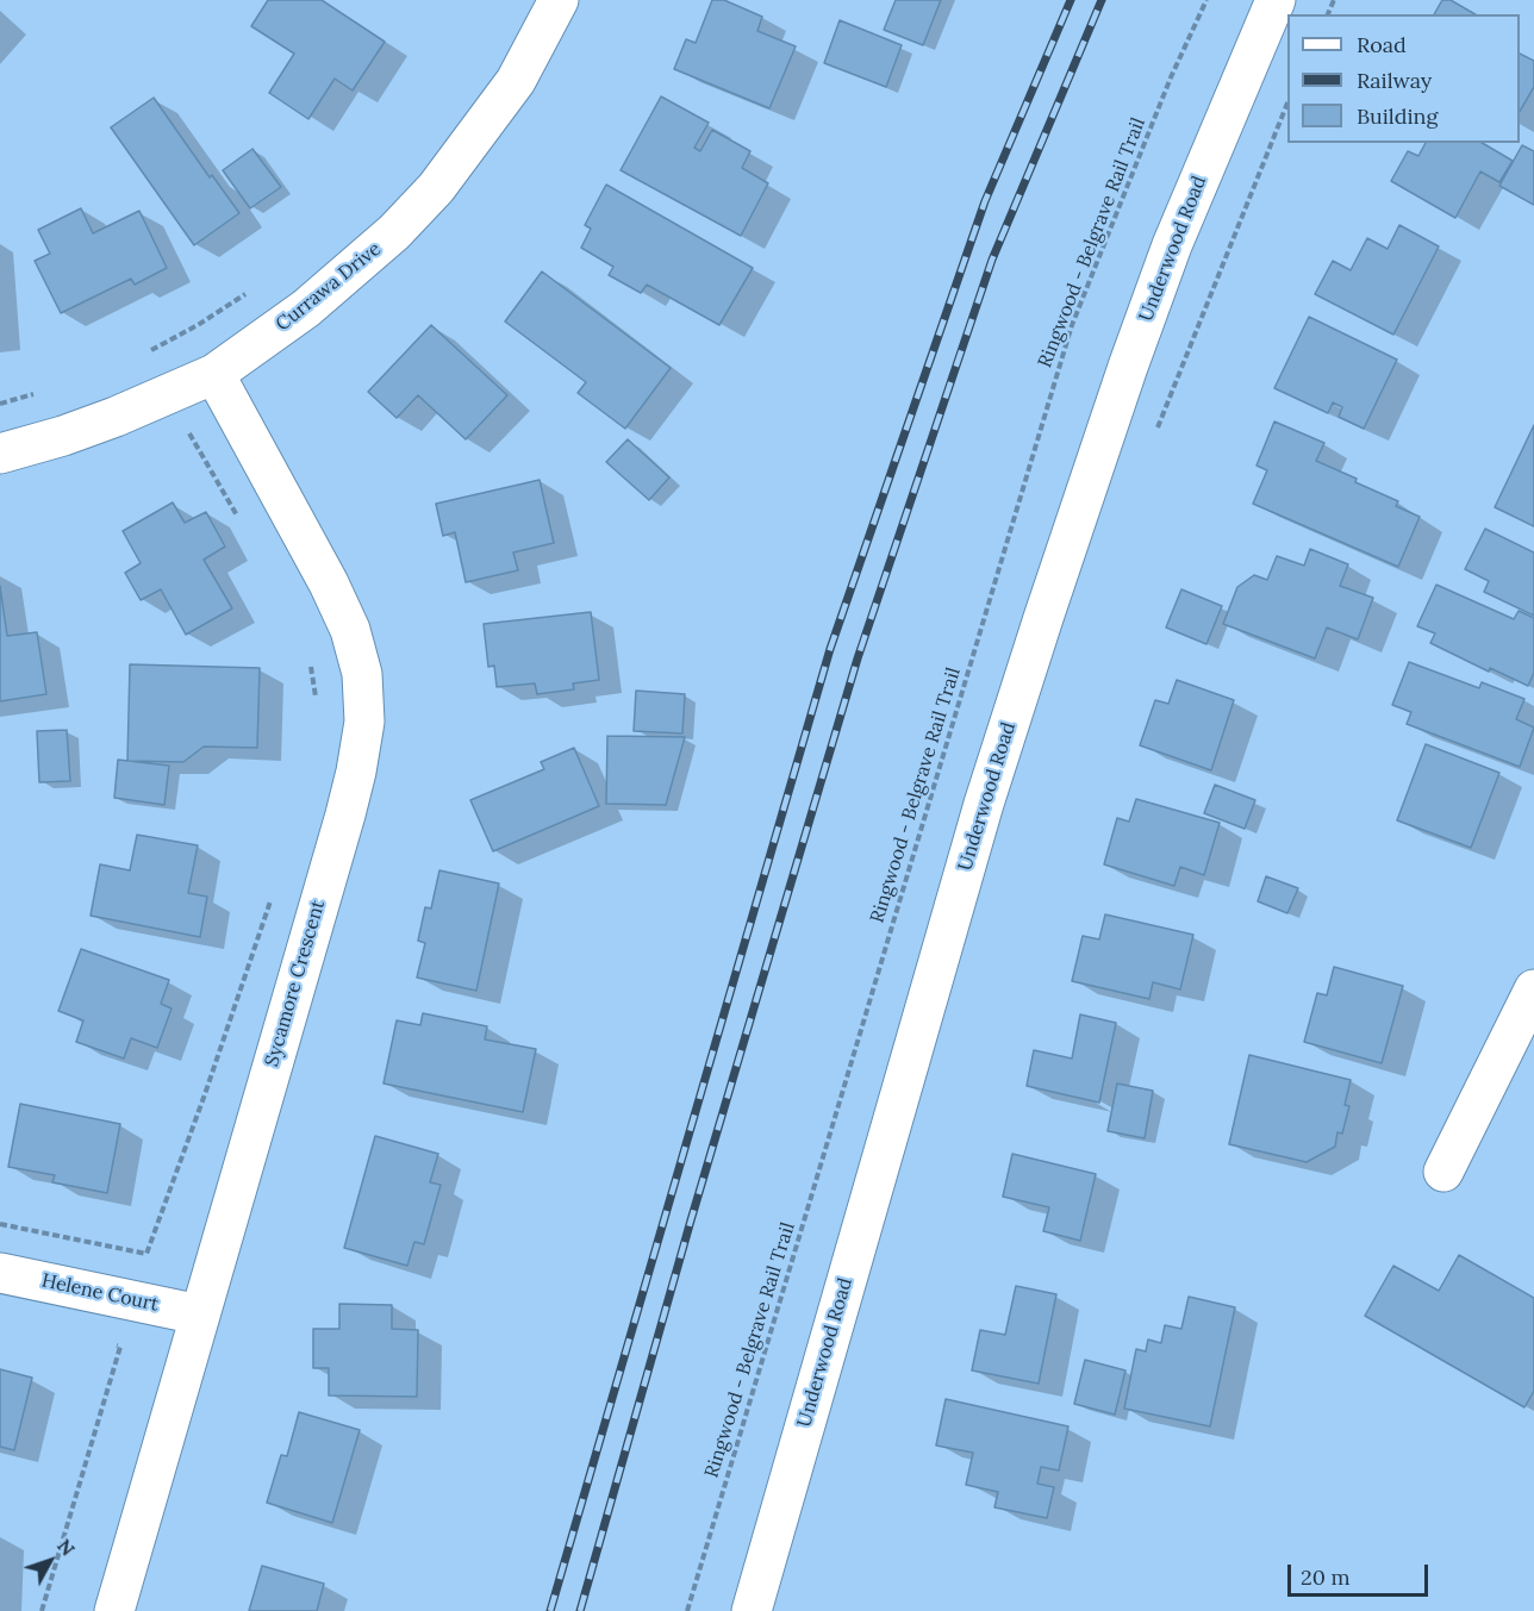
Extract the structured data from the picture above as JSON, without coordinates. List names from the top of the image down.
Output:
{
  "streets": {
    "street": [
      "Underwood Road",
      "Currawa Drive",
      "Sycamore Crescent",
      "Helene Court"
    ],
    "path": ["Ringwood - Belgrave Rail Trail"]
  },
  "crossings": [
    ["Currawa Drive", "Sycamore Crescent"],
    ["Sycamore Crescent", "Helene Court"]
  ],
  "legend": ["Road", "Railway", "Building"],
  "scale_bar": "20 m",
  "north": "top right"
}
